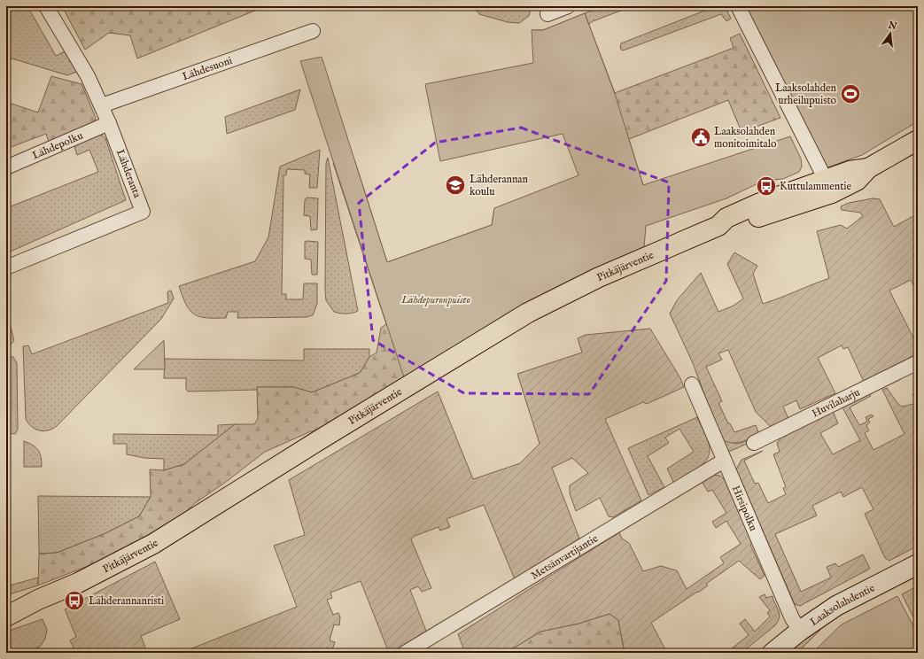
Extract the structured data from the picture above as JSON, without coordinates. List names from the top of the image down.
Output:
{
  "streets": {
    "main road": ["Pitkäjärventie"],
    "street": [
      "Lähdesuoni",
      "Lähdepolku",
      "Lähderanta",
      "Huvilaharju",
      "Hirsipolku",
      "Metsänvartijantie",
      "Laaksolahdentie"
    ]
  },
  "crossings": [
    ["Lähdesuoni", "Lähderanta"],
    ["Lähdepolku", "Lähderanta"],
    ["Hirsipolku", "Metsänvartijantie"],
    ["Hirsipolku", "Laaksolahdentie"]
  ],
  "parks": ["Lähdepuronpuisto"],
  "places": {
    "sports": ["Laaksolahden urheilupuisto"],
    "public building": ["Laaksolahden monitoimitalo"],
    "school or university": ["Lähderannan koulu"],
    "bus stop": ["Kuttulammentie", "Lähderannanristi"]
  },
  "north": "top"
}
